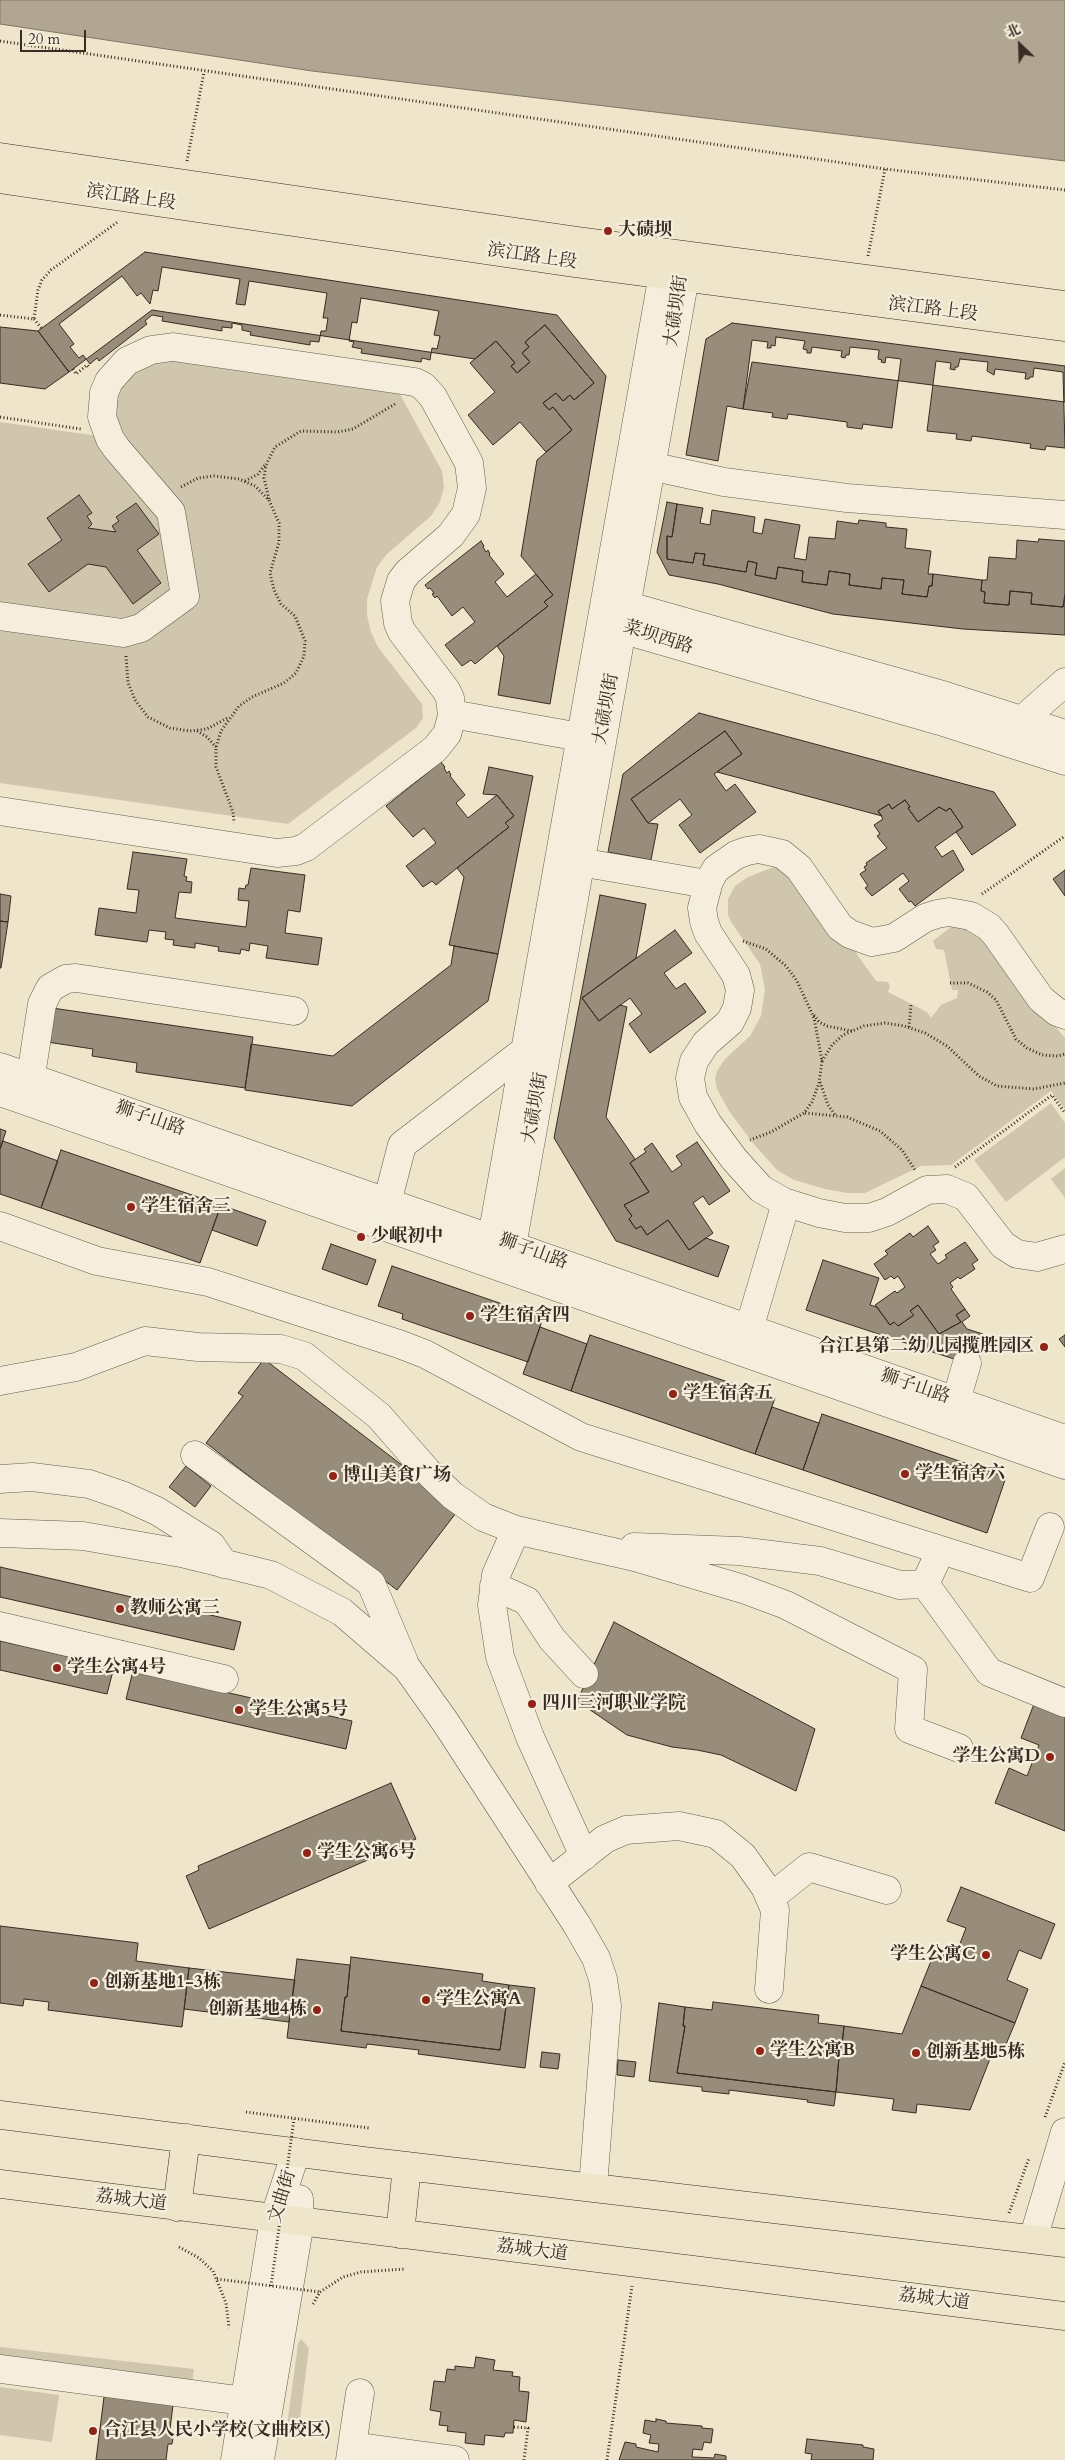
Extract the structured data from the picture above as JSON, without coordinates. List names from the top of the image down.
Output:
{
  "streets": {
    "main road": ["滨江路上段", "荔城大道"],
    "street": [
      "大碛坝街",
      "菜坝西路",
      "狮子山路",
      "文曲街"
    ]
  },
  "crossings": [
    ["滨江路上段", "大碛坝街"],
    ["大碛坝街", "菜坝西路"],
    ["大碛坝街", "狮子山路"],
    ["文曲街", "荔城大道"]
  ],
  "places": [
    "大碛坝",
    "学生宿舍三",
    "少岷初中",
    "学生宿舍四",
    "合江县第二幼儿园揽胜园区",
    "学生宿舍五",
    "学生宿舍六",
    "博山美食广场",
    "教师公寓三",
    "学生公寓4号",
    "四川三河职业学院",
    "学生公寓5号",
    "学生公寓D",
    "学生公寓6号",
    "学生公寓C",
    "创新基地1-3栋",
    "学生公寓A",
    "创新基地4栋",
    "学生公寓B",
    "创新基地5栋",
    "合江县人民小学校(文曲校区)"
  ],
  "scale_bar": "20 m",
  "north": "top left"
}
